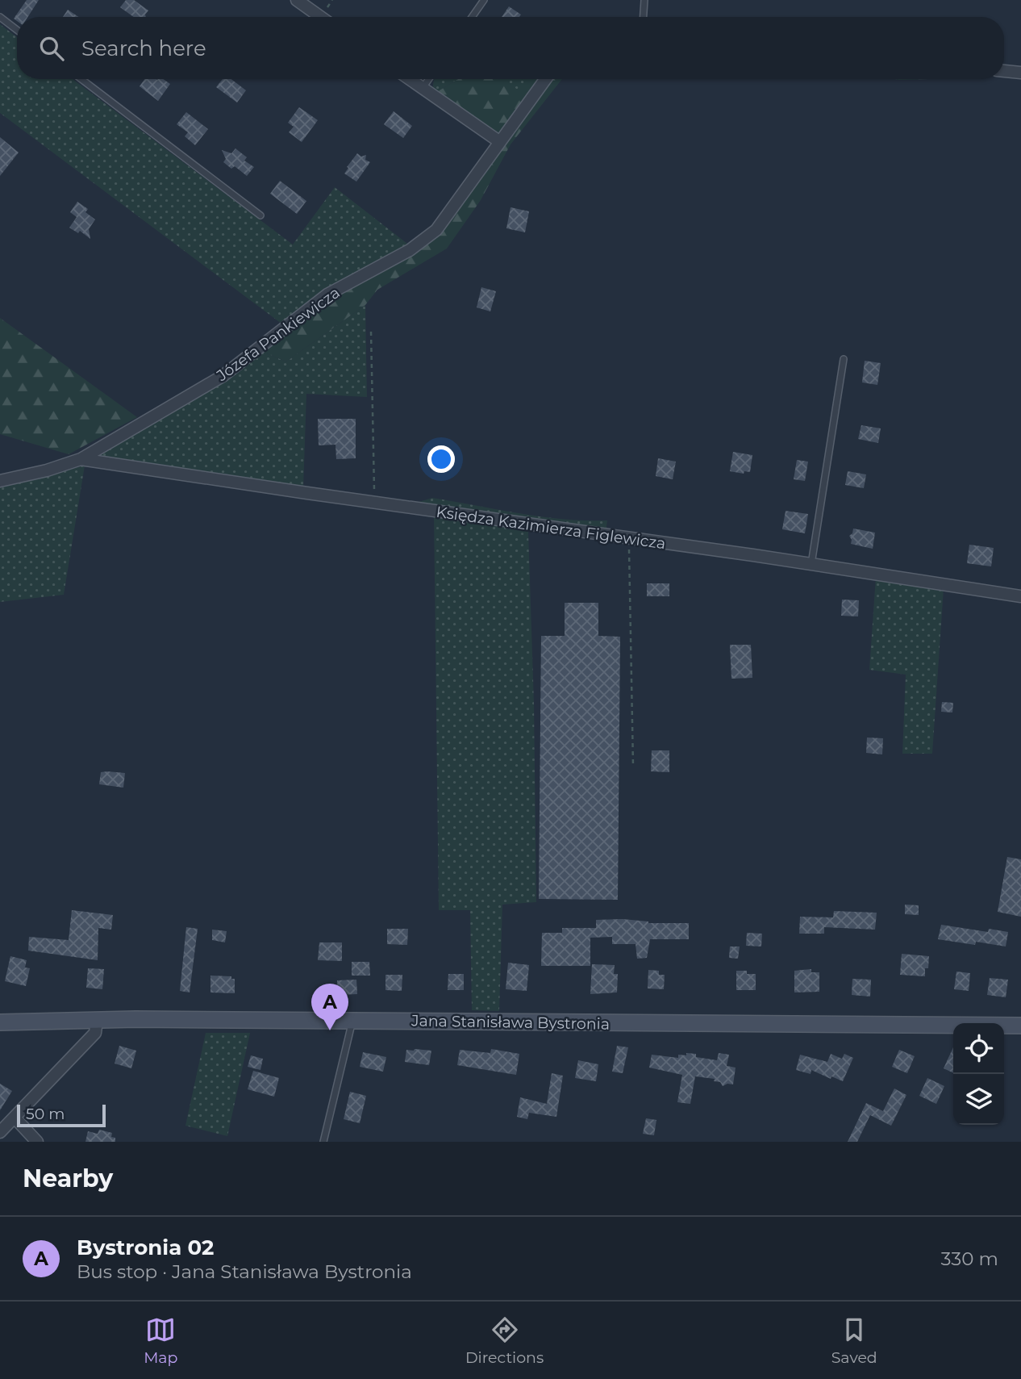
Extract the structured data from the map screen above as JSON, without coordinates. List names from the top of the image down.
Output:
{
  "streets": {
    "street": ["Józefa Pankiewicza", "Księdza Kazimierza Figlewicza", "Jana Stanisława Bystronia"]
  },
  "crossings": [
    ["Józefa Pankiewicza", "Księdza Kazimierza Figlewicza"]
  ],
  "scale_bar": "50 m",
  "page": {
    "search": "Search here",
    "pins": "A",
    "scale": "50 m",
    "heading": "Nearby",
    "list": [
      {
        "mark": "A",
        "name": "Bystronia 02",
        "note": "Bus stop · Jana Stanisława Bystronia",
        "value": "330 m"
      }
    ],
    "nav": ["Map", "Directions", "Saved"]
  }
}
